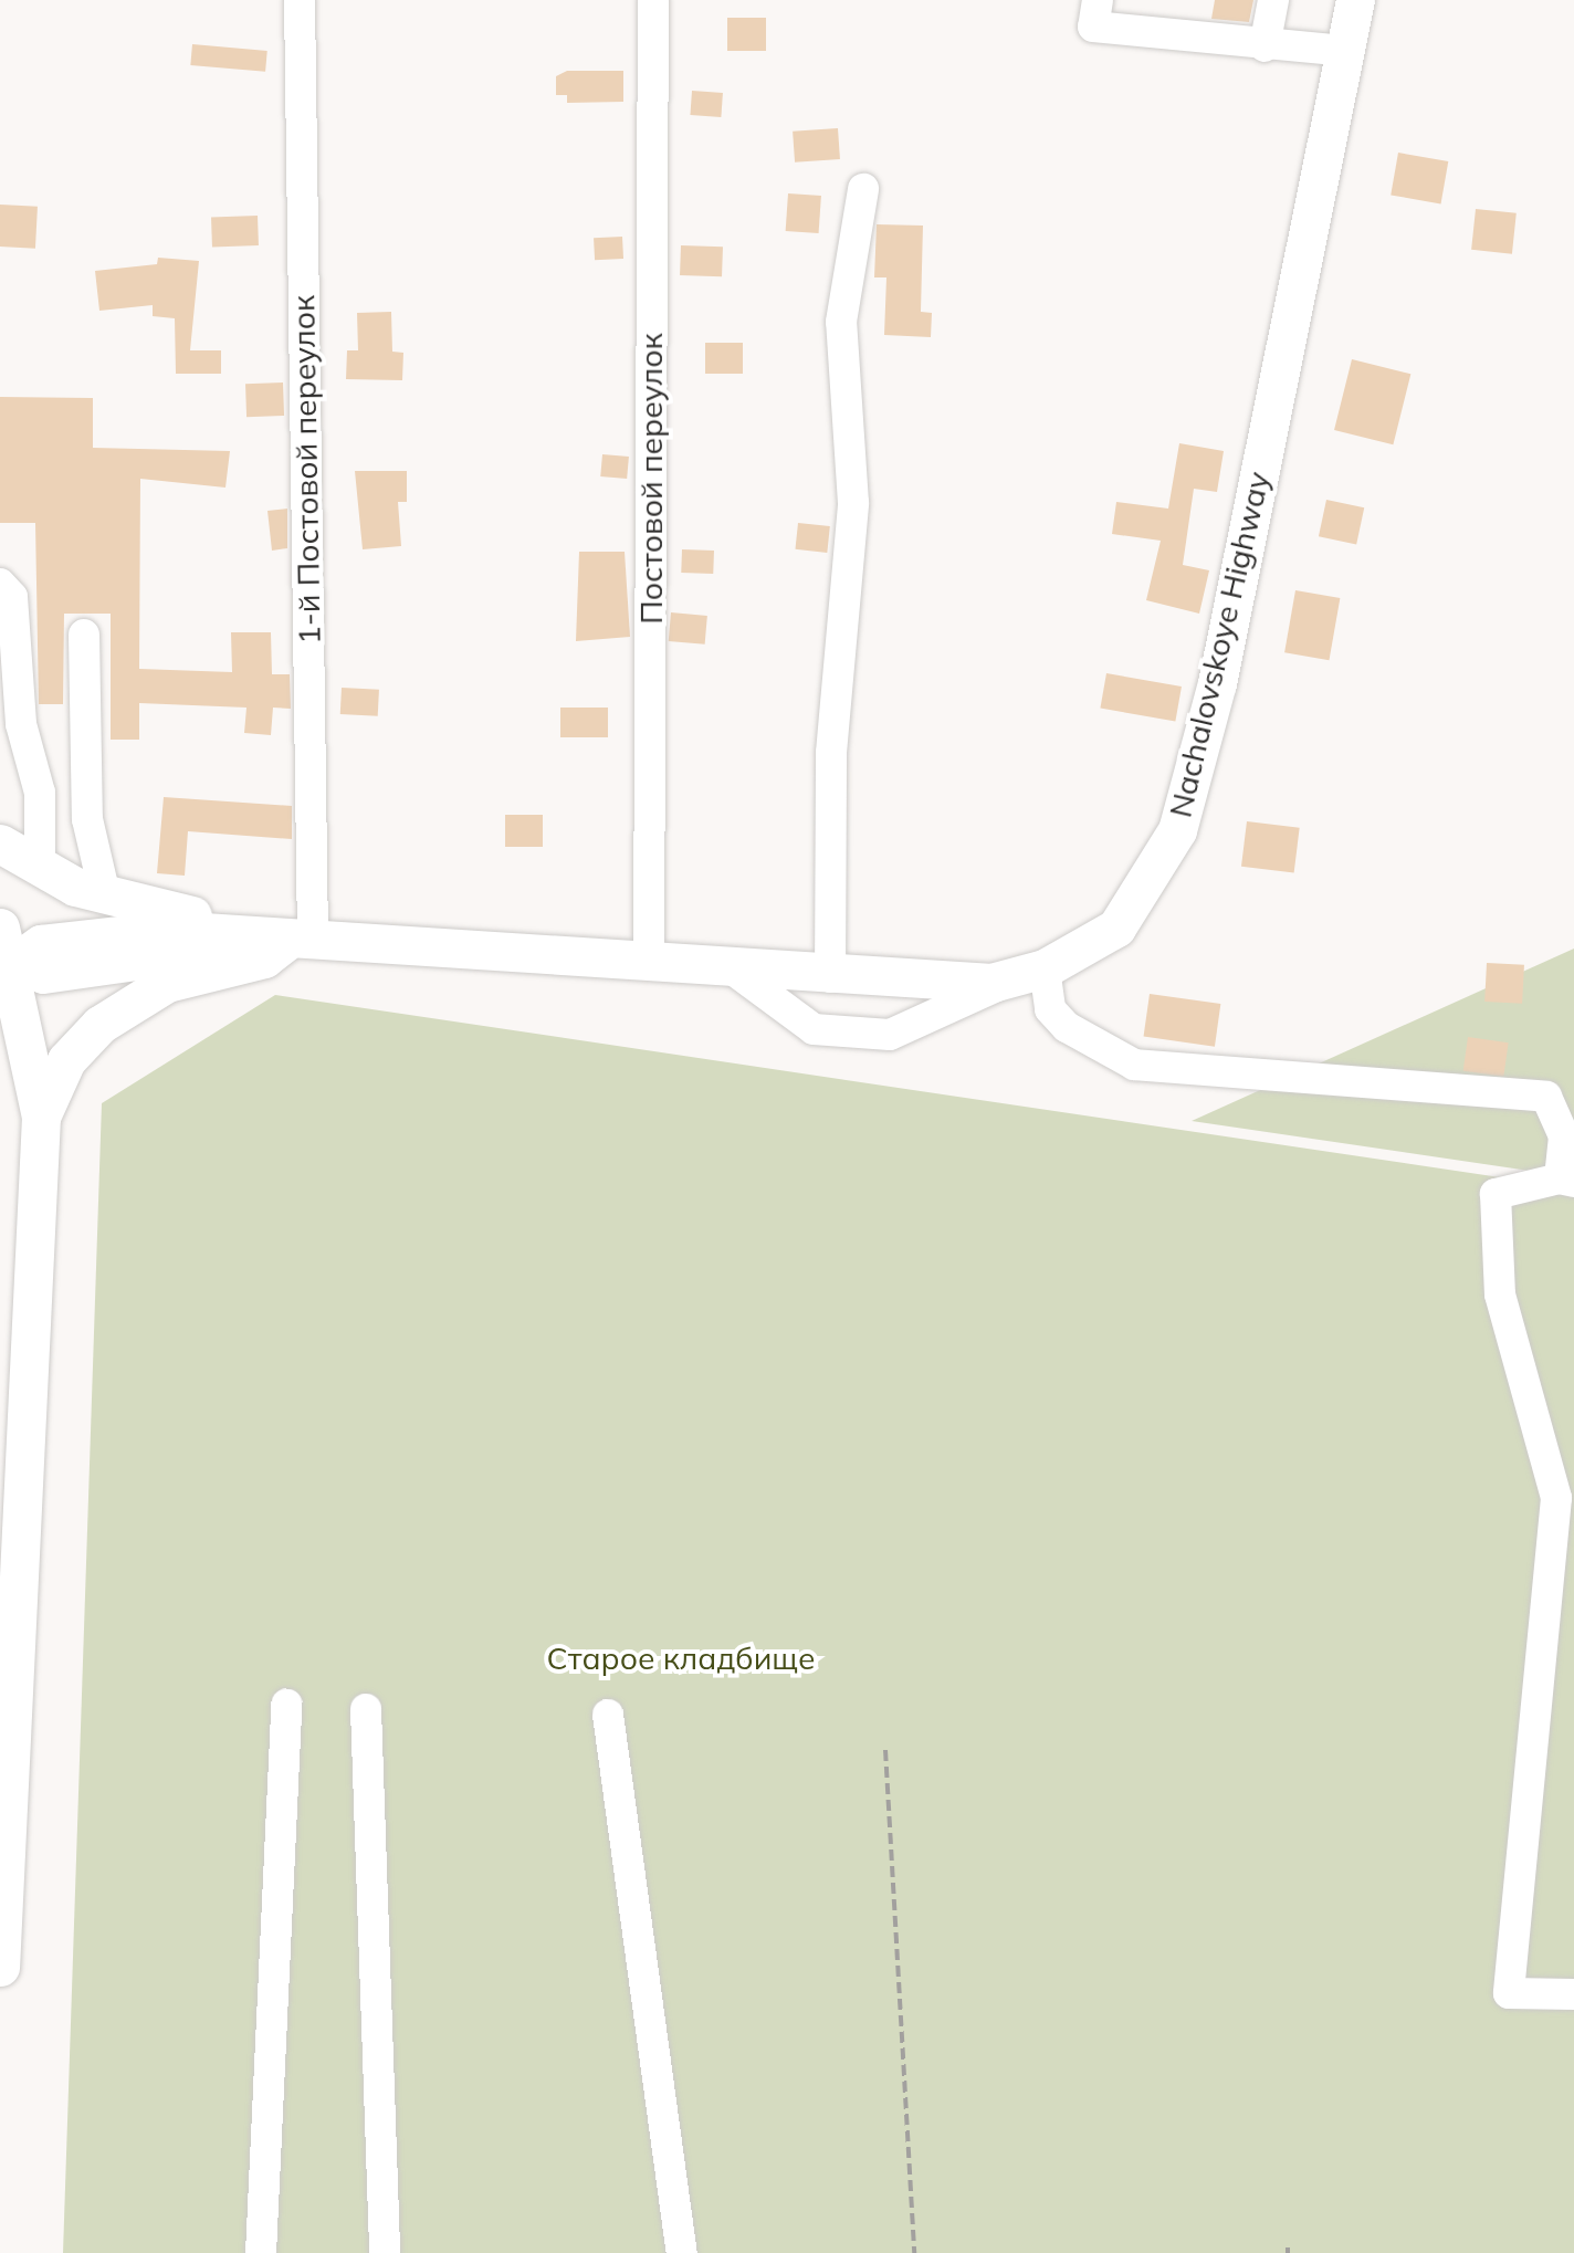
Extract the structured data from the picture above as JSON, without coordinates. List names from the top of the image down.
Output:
{
  "streets": {
    "main road": ["Nachalovskoye Highway"],
    "street": ["1-й Постовой переулок", "Постовой переулок"]
  },
  "crossings": [
    ["1-й Постовой переулок", "Nachalovskoye Highway"],
    ["Постовой переулок", "Nachalovskoye Highway"]
  ],
  "parks": ["Старое кладбище"]
}
